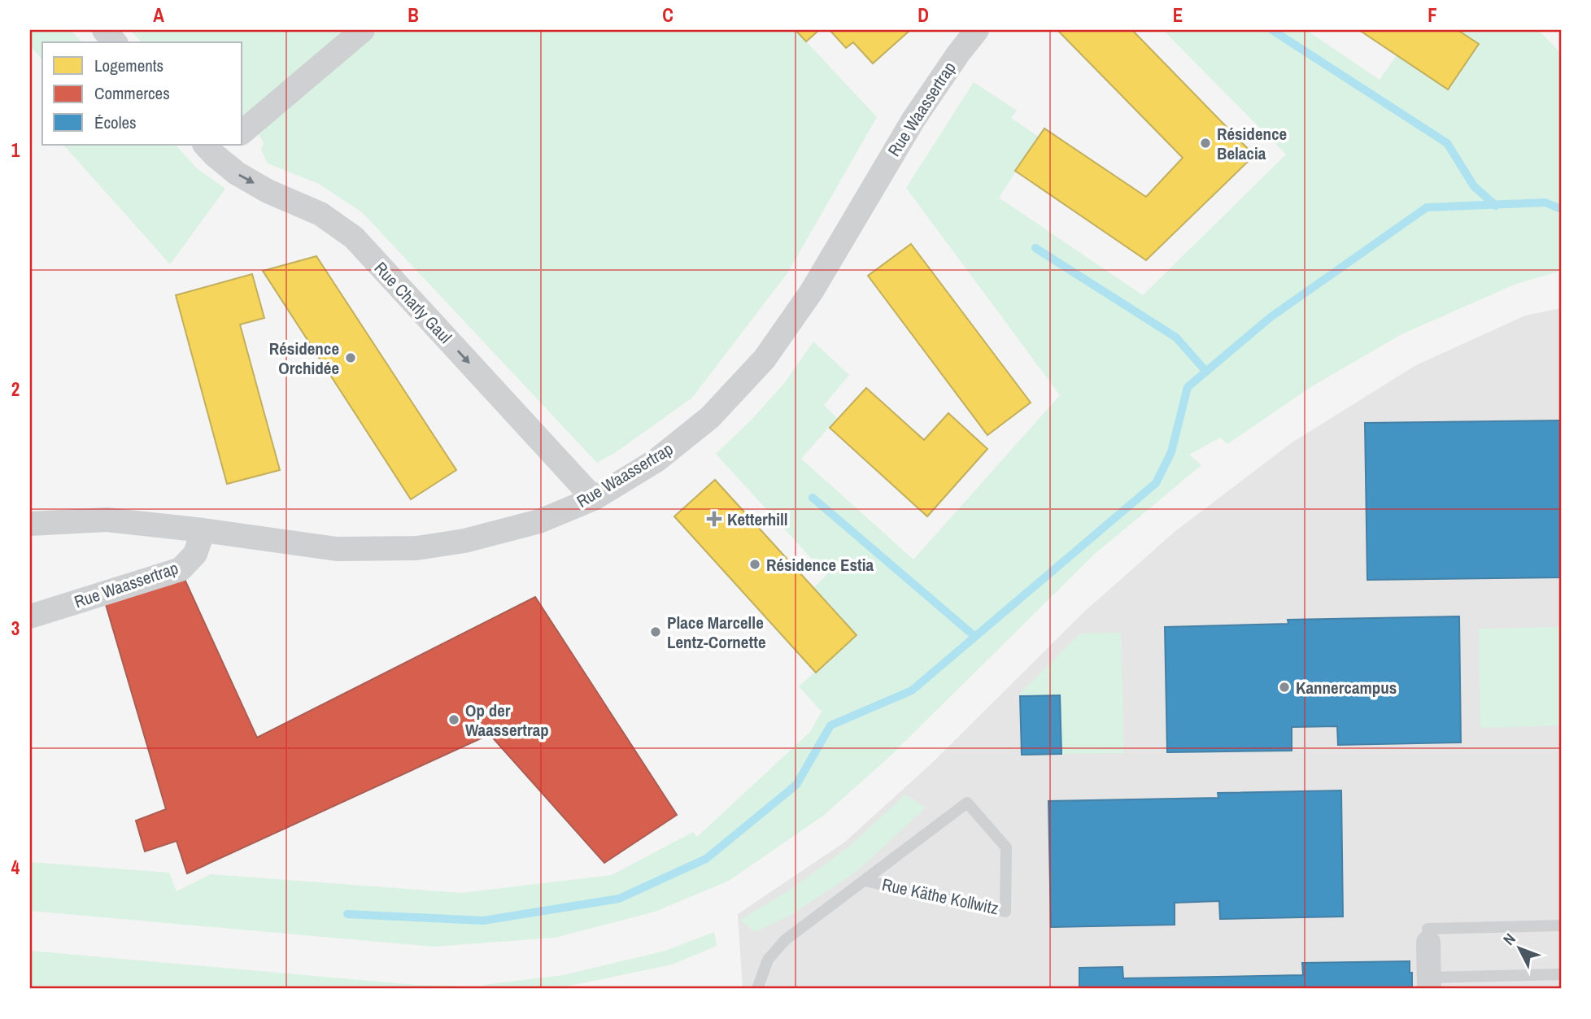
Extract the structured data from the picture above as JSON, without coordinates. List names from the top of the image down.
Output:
{
  "streets": {
    "street": ["Rue Waassertrap", "Rue Charly Gaul"],
    "lane": ["Rue Käthe Kollwitz"]
  },
  "crossings": [
    ["Rue Waassertrap", "Rue Charly Gaul"]
  ],
  "one_way": ["Rue Charly Gaul"],
  "places": {
    "other": [
      "Résidence Belacia",
      "Résidence Orchidée",
      "Résidence Estia",
      "Place Marcelle Lentz-Cornette",
      "Kannercampus",
      "Op der Waassertrap"
    ],
    "health": ["Ketterhill"]
  },
  "legend": ["Logements", "Commerces", "Écoles"],
  "north": "top left",
  "grid": {
    "columns": [
      "A",
      "B",
      "C",
      "D",
      "E",
      "F"
    ],
    "rows": [
      "1",
      "2",
      "3",
      "4"
    ]
  }
}
